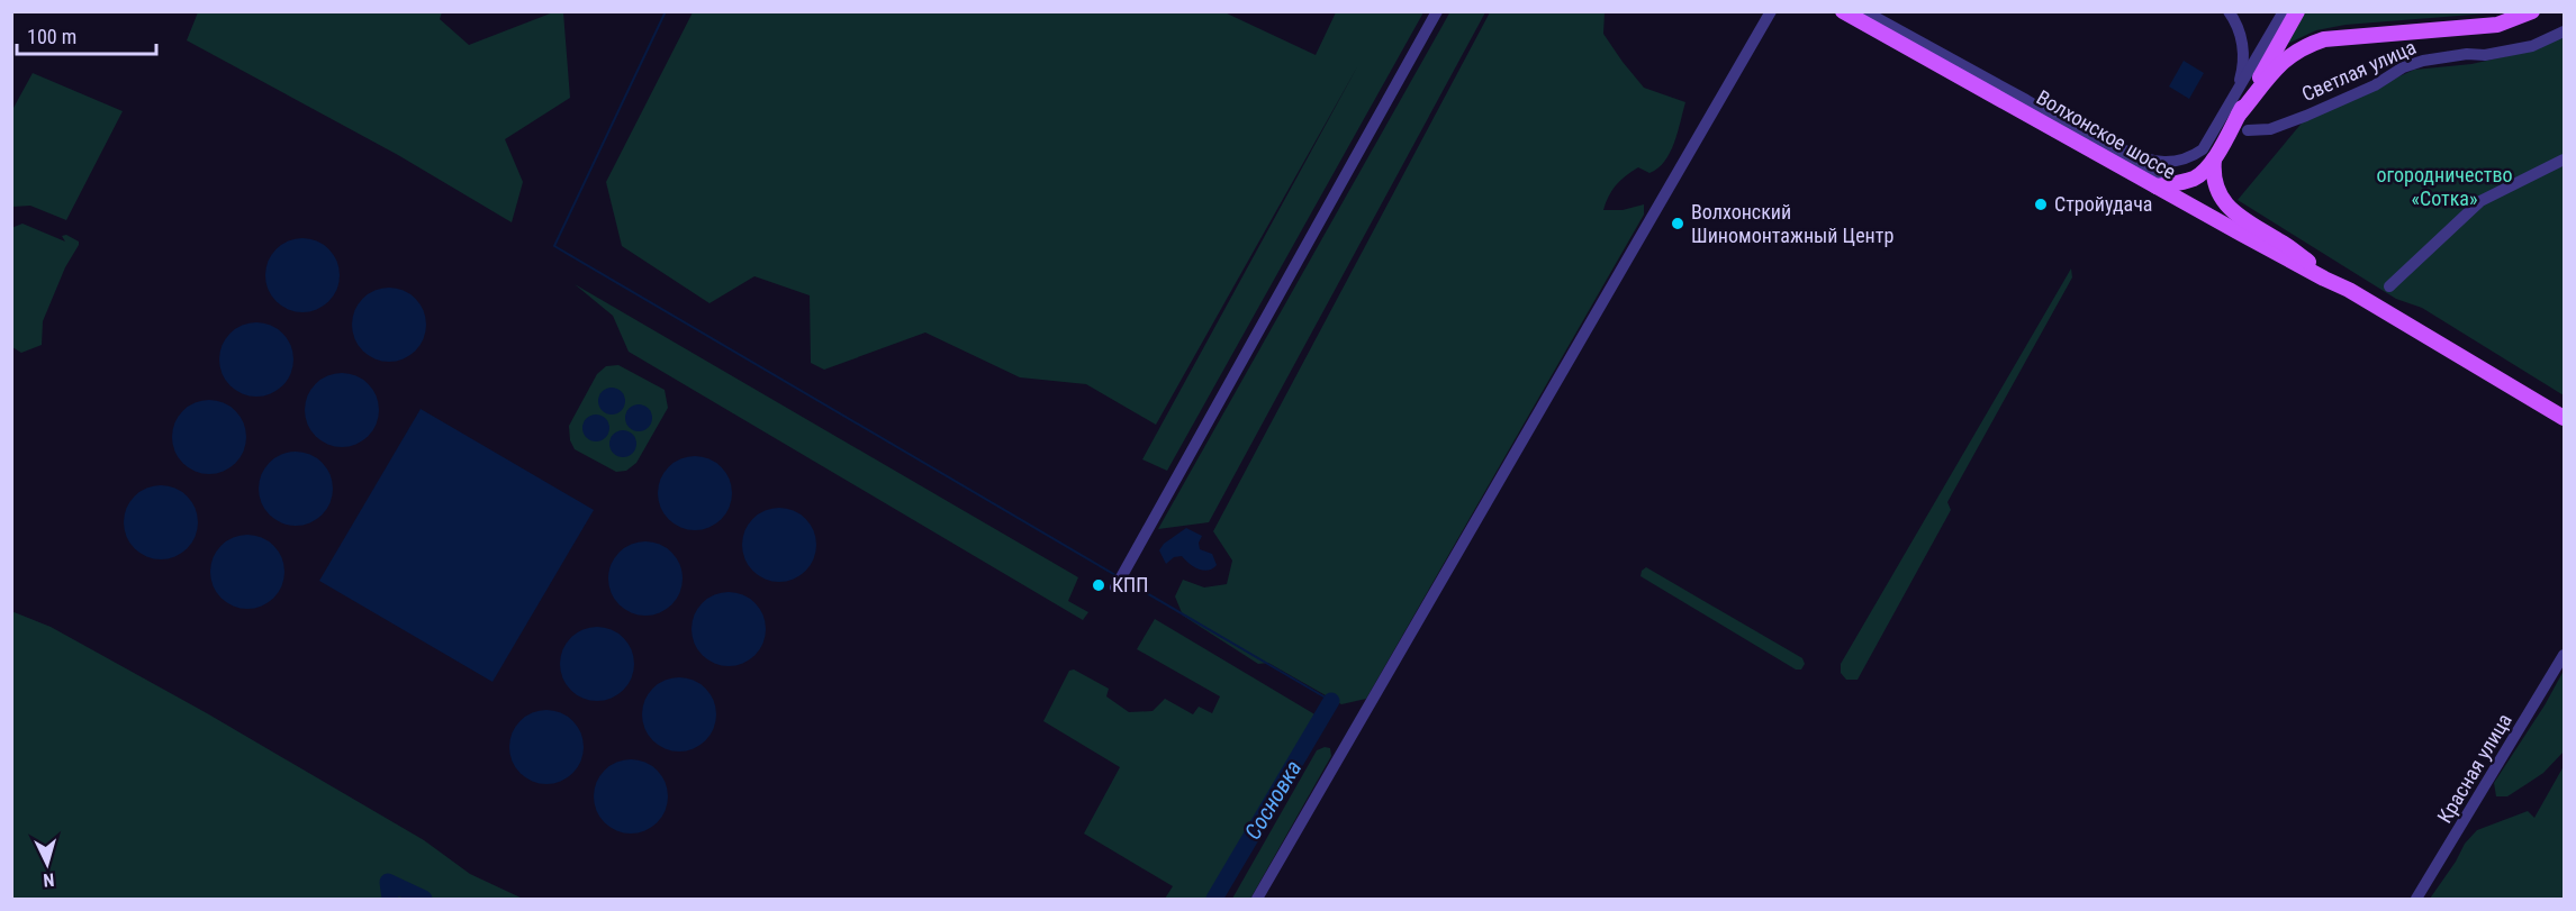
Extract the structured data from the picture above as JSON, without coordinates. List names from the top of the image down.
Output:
{
  "streets": {
    "main road": ["Волхонское шоссе"],
    "street": ["Светлая улица", "Красная улица"]
  },
  "water": ["Сосновка"],
  "parks": ["огородничество «Сотка»"],
  "places": ["Стройудача", "Волхонский Шиномонтажный Центр", "КПП"],
  "scale_bar": "100 m",
  "north": "bottom"
}
